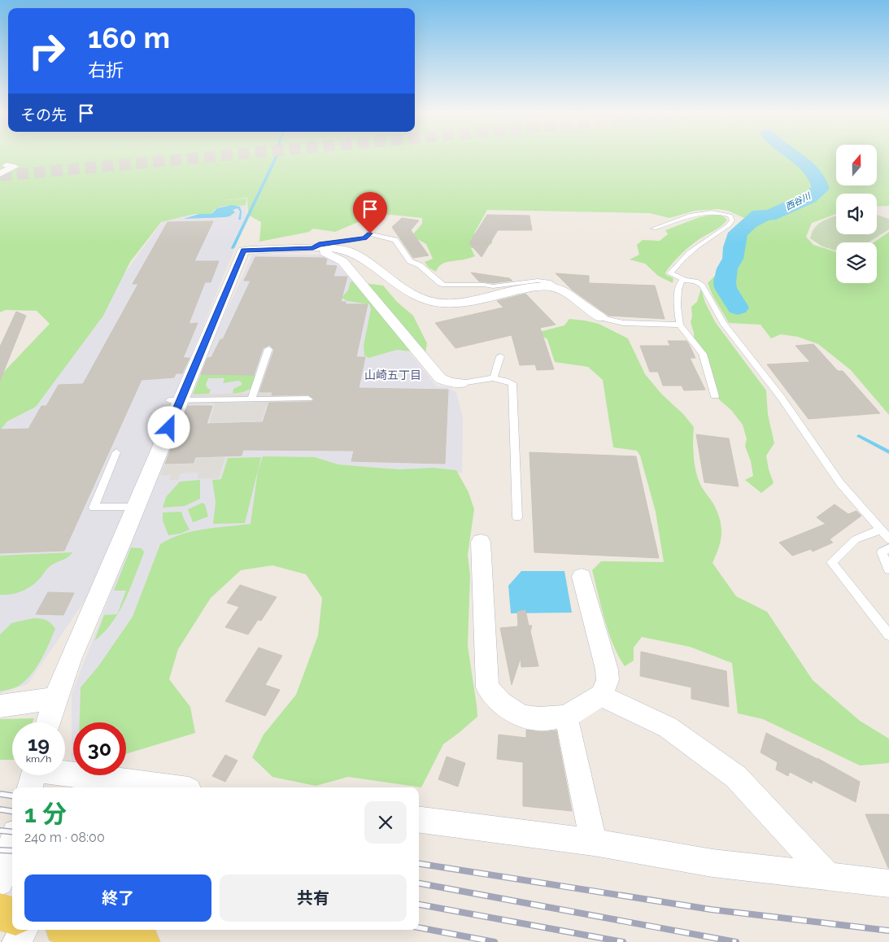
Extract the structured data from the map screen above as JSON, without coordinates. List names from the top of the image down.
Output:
{
  "districts": ["山崎五丁目"],
  "water": ["西谷川"],
  "north": "top",
  "page": {
    "turn": ["160 m", "右折"],
    "then": "その先",
    "speed": "19 km/h",
    "limit": "30",
    "heading": ["1 分", "240 m · 08:00"],
    "buttons": ["終了", "共有"]
  }
}
